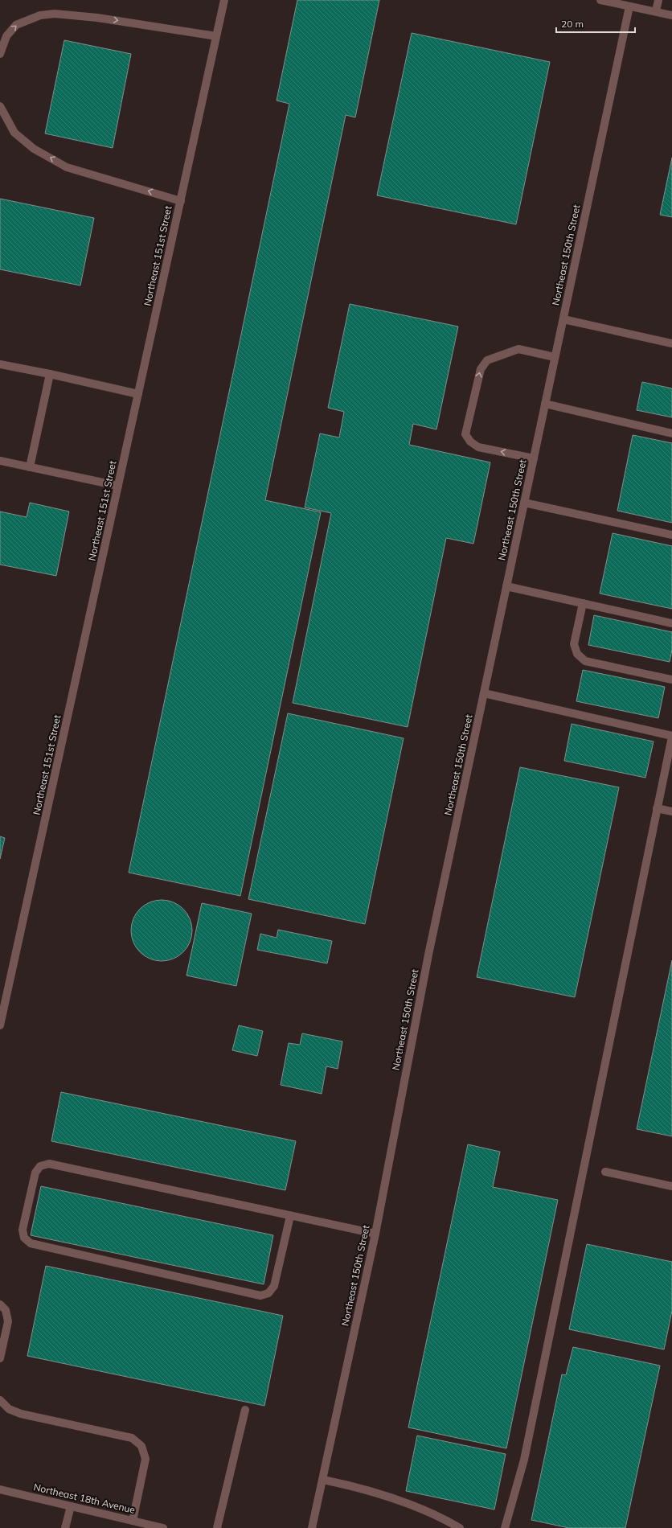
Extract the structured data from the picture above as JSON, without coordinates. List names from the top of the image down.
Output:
{
  "streets": {
    "street": ["Northeast 150th Street", "Northeast 151st Street", "Northeast 18th Avenue"]
  },
  "scale_bar": "20 m"
}
